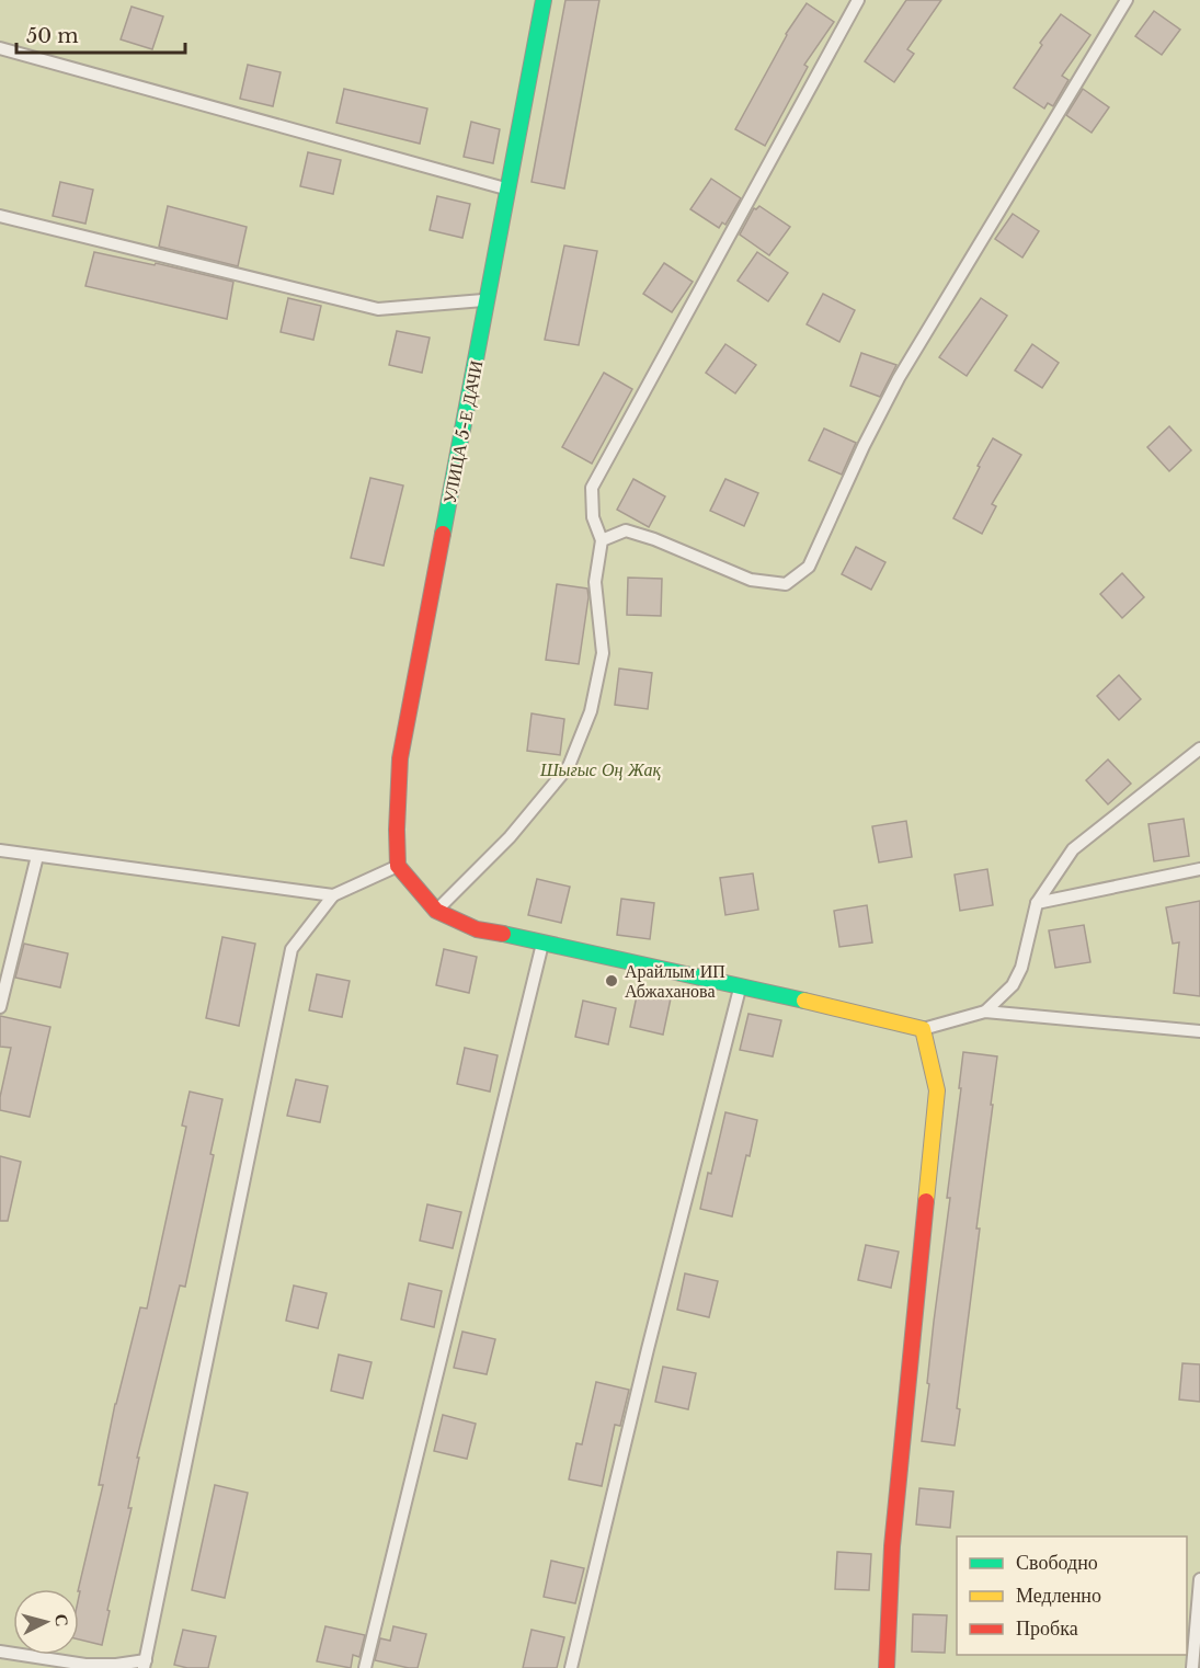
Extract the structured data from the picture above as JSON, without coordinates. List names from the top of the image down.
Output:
{
  "streets": {
    "street": ["УЛИЦА 5-Е ДАЧИ"]
  },
  "parks": ["Шығыс Оң Жақ"],
  "places": ["Арайлым ИП Абжаханова"],
  "legend": ["Свободно", "Медленно", "Пробка"],
  "scale_bar": "50 m",
  "north": "right"
}
